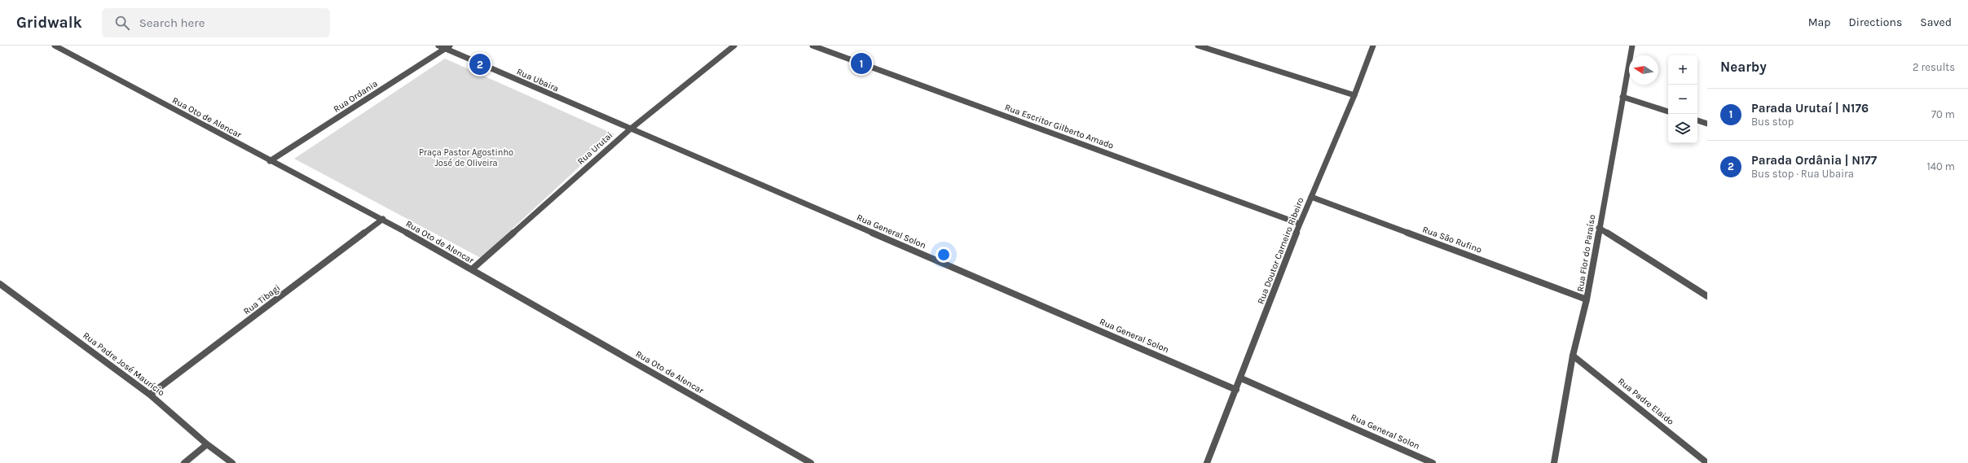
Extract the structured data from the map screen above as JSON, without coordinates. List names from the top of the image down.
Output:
{
  "streets": {
    "street": [
      "Rua Ubaira",
      "Rua Ordania",
      "Rua Oto de Alencar",
      "Rua Escritor Gilberto Amado",
      "Rua Urutai",
      "Rua General Solon",
      "Rua São Rufino",
      "Rua Doutor Carneiro Ribeiro",
      "Rua Flor do Paraíso",
      "Rua Tibagi",
      "Rua Padre José Maurício",
      "Rua Padre Elaido"
    ]
  },
  "crossings": [
    ["Rua Ubaira", "Rua Ordania"],
    ["Rua Ubaira", "Rua Urutai"],
    ["Rua Ubaira", "Rua General Solon"],
    ["Rua Ordania", "Rua Oto de Alencar"],
    ["Rua Oto de Alencar", "Rua Urutai"],
    ["Rua Oto de Alencar", "Rua Tibagi"],
    ["Rua Escritor Gilberto Amado", "Rua Doutor Carneiro Ribeiro"],
    ["Rua Urutai", "Rua General Solon"],
    ["Rua General Solon", "Rua Doutor Carneiro Ribeiro"],
    ["Rua São Rufino", "Rua Doutor Carneiro Ribeiro"],
    ["Rua São Rufino", "Rua Flor do Paraíso"],
    ["Rua Flor do Paraíso", "Rua Padre Elaido"],
    ["Rua Tibagi", "Rua Padre José Maurício"]
  ],
  "parks": ["Praça Pastor Agostinho José de Oliveira"],
  "north": "left",
  "page": {
    "header": "Gridwalk",
    "search": "Search here",
    "nav": ["Map", "Directions", "Saved"],
    "heading": ["Nearby", "2 results"],
    "pins": ["1", "2"],
    "map_buttons": ["+", "−"],
    "list": [
      {
        "mark": "1",
        "name": "Parada Urutaí | N176",
        "note": "Bus stop",
        "value": "70 m"
      },
      {
        "mark": "2",
        "name": "Parada Ordânia | N177",
        "note": "Bus stop · Rua Ubaira",
        "value": "140 m"
      }
    ]
  }
}
